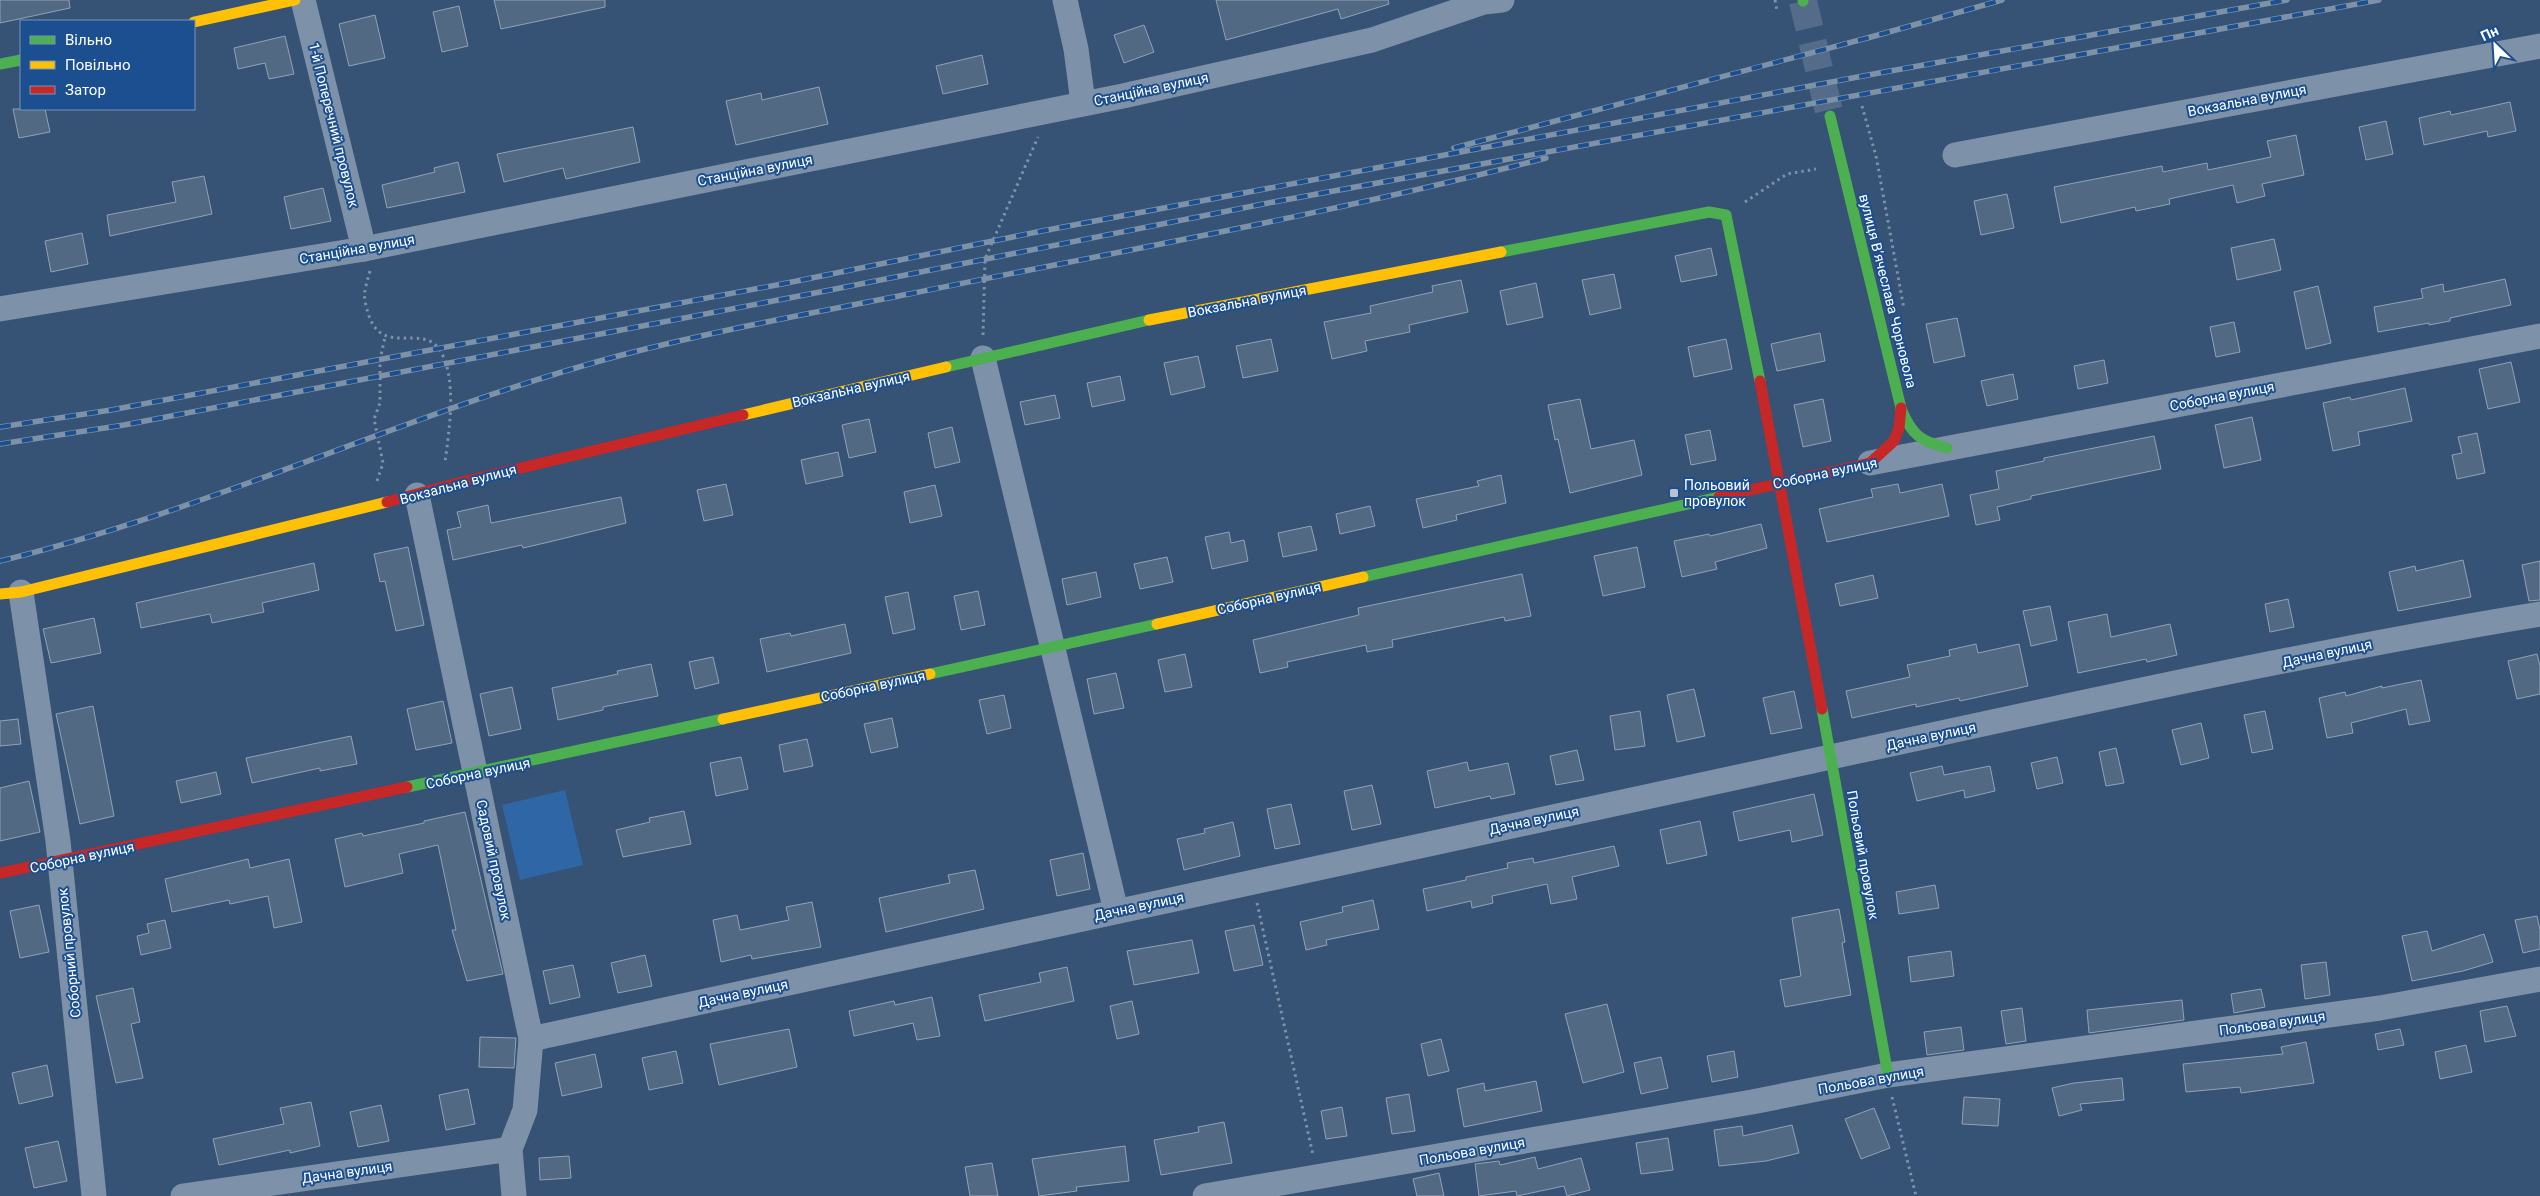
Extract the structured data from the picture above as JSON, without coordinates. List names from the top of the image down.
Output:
{
  "streets": {
    "street": [
      "Станційна вулиця",
      "Вокзальна вулиця",
      "1-й Поперечний провулок",
      "вулиця Вʼячеслава Чорновола",
      "Соборна вулиця",
      "Дачна вулиця",
      "Польовий провулок",
      "Садовий провулок",
      "Соборний провулок",
      "Польова вулиця"
    ]
  },
  "crossings": [
    ["Станційна вулиця", "1-й Поперечний провулок"],
    ["Вокзальна вулиця", "Польовий провулок"],
    ["Вокзальна вулиця", "Садовий провулок"],
    ["Вокзальна вулиця", "Соборний провулок"],
    ["вулиця Вʼячеслава Чорновола", "Соборна вулиця"],
    ["Соборна вулиця", "Польовий провулок"],
    ["Соборна вулиця", "Садовий провулок"],
    ["Соборна вулиця", "Соборний провулок"],
    ["Дачна вулиця", "Польовий провулок"],
    ["Дачна вулиця", "Садовий провулок"],
    ["Польовий провулок", "Польова вулиця"]
  ],
  "places": {
    "transit": ["Польовий провулок"]
  },
  "legend": ["Вільно", "Повільно", "Затор"],
  "north": "top left"
}
